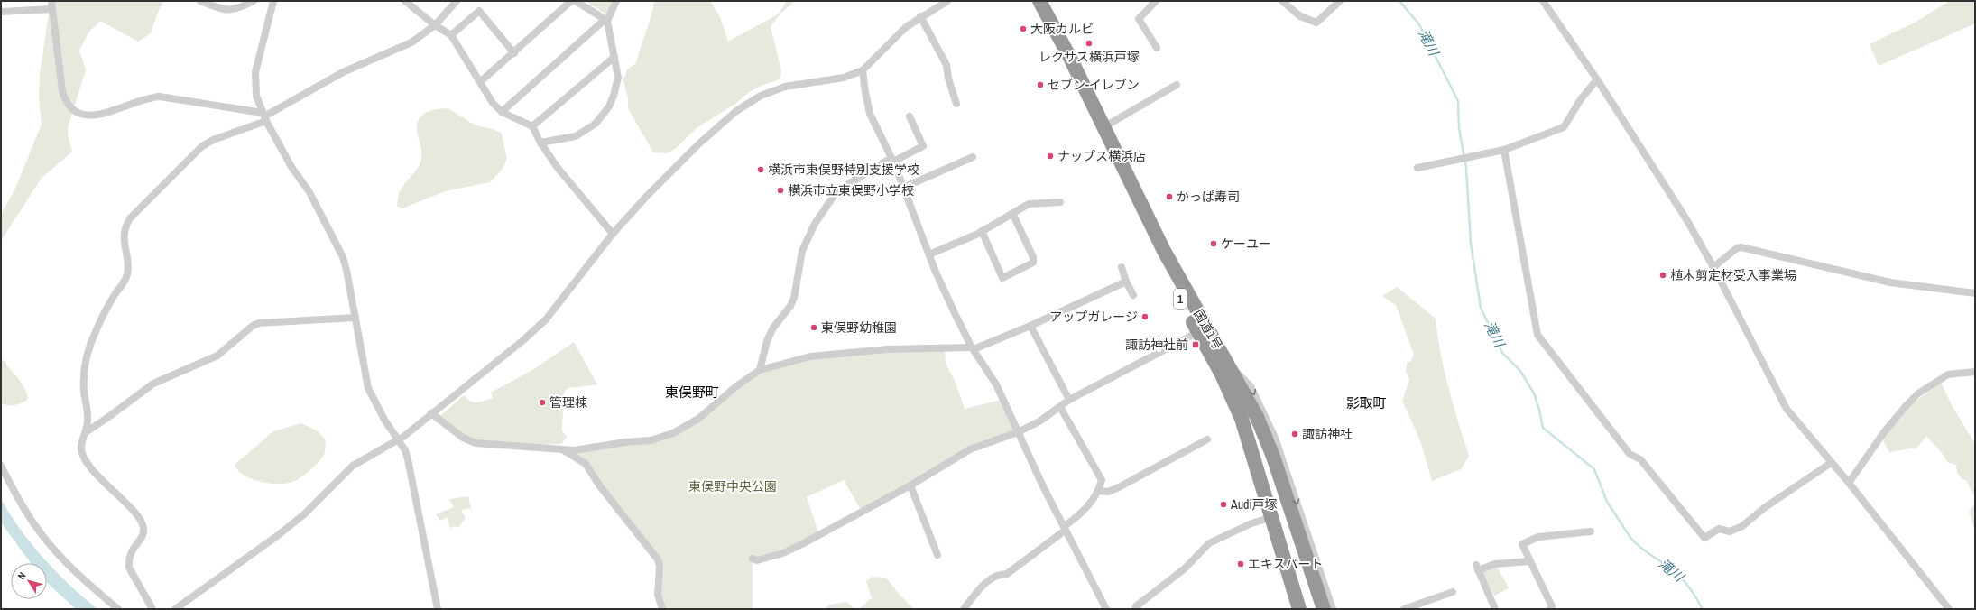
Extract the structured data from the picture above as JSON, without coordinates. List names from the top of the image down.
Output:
{
  "streets": {
    "highway": ["1", "国道1号"]
  },
  "crossings": [
    ["1", "国道1号"]
  ],
  "districts": ["東俣野町", "影取町"],
  "water": ["滝川"],
  "parks": ["東俣野中央公園"],
  "places": {
    "other": [
      "大阪カルビ",
      "レクサス横浜戸塚",
      "セブン-イレブン",
      "ナップス横浜店",
      "横浜市東俣野特別支援学校",
      "横浜市立東俣野小学校",
      "かっぱ寿司",
      "ケーユー",
      "植木剪定材受入事業場",
      "アップガレージ",
      "東俣野幼稚園",
      "管理棟",
      "諏訪神社",
      "Audi戸塚",
      "エキスパート"
    ],
    "transit": ["諏訪神社前"]
  },
  "north": "top left"
}
